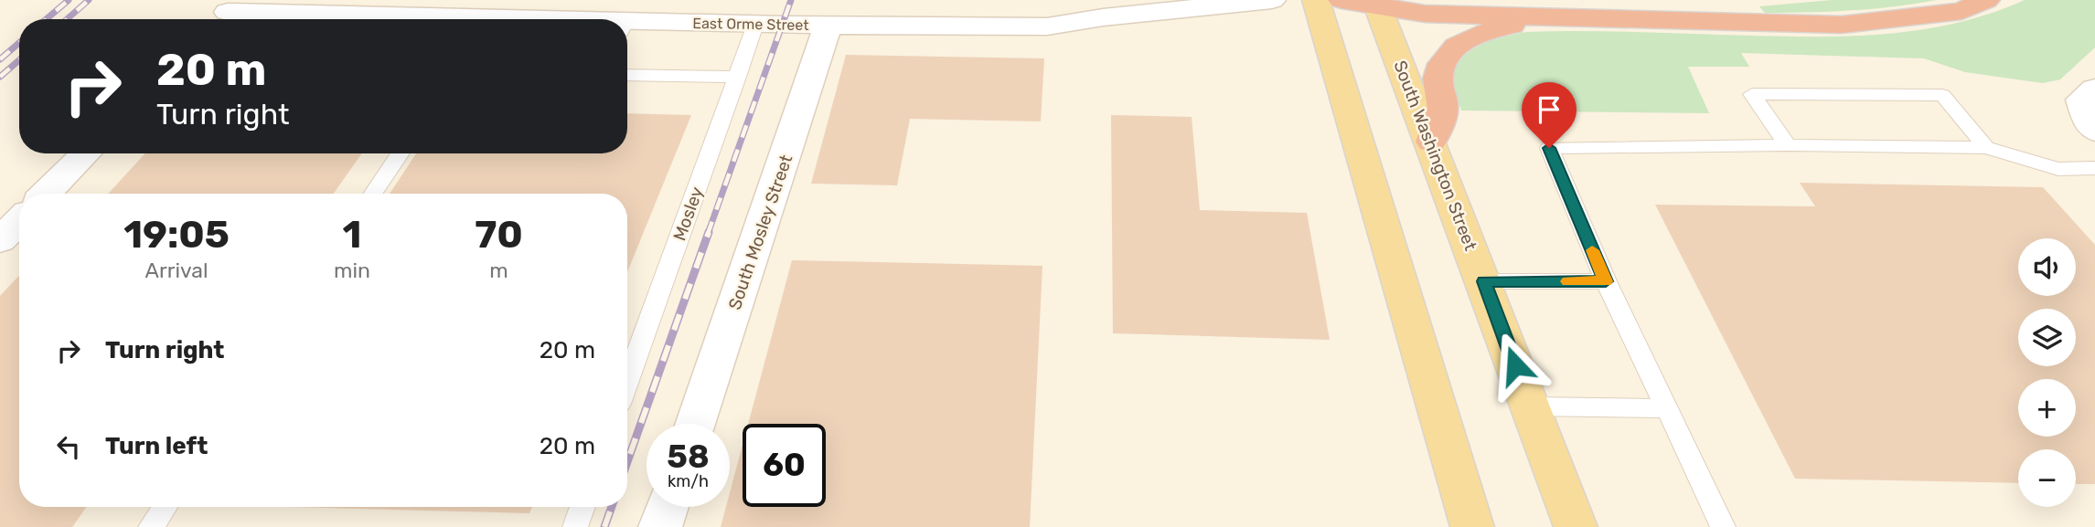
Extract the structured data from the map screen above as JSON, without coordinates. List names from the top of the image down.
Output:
{
  "streets": {
    "main road": ["South Washington Street"],
    "street": ["East Orme Street", "South Mosley Street"],
    "lane": ["Mosley"]
  },
  "crossings": [
    ["East Orme Street", "Mosley"],
    ["East Orme Street", "South Mosley Street"]
  ],
  "page": {
    "turn": ["20 m", "Turn right"],
    "eta": [
      "19:05",
      "Arrival",
      "1",
      "min",
      "70",
      "m"
    ],
    "map_buttons": ["+", "−"],
    "list": [
      {
        "name": "Turn right",
        "value": "20 m"
      },
      {
        "name": "Turn left",
        "value": "20 m"
      }
    ],
    "speed": "58 km/h",
    "limit": "60"
  }
}
